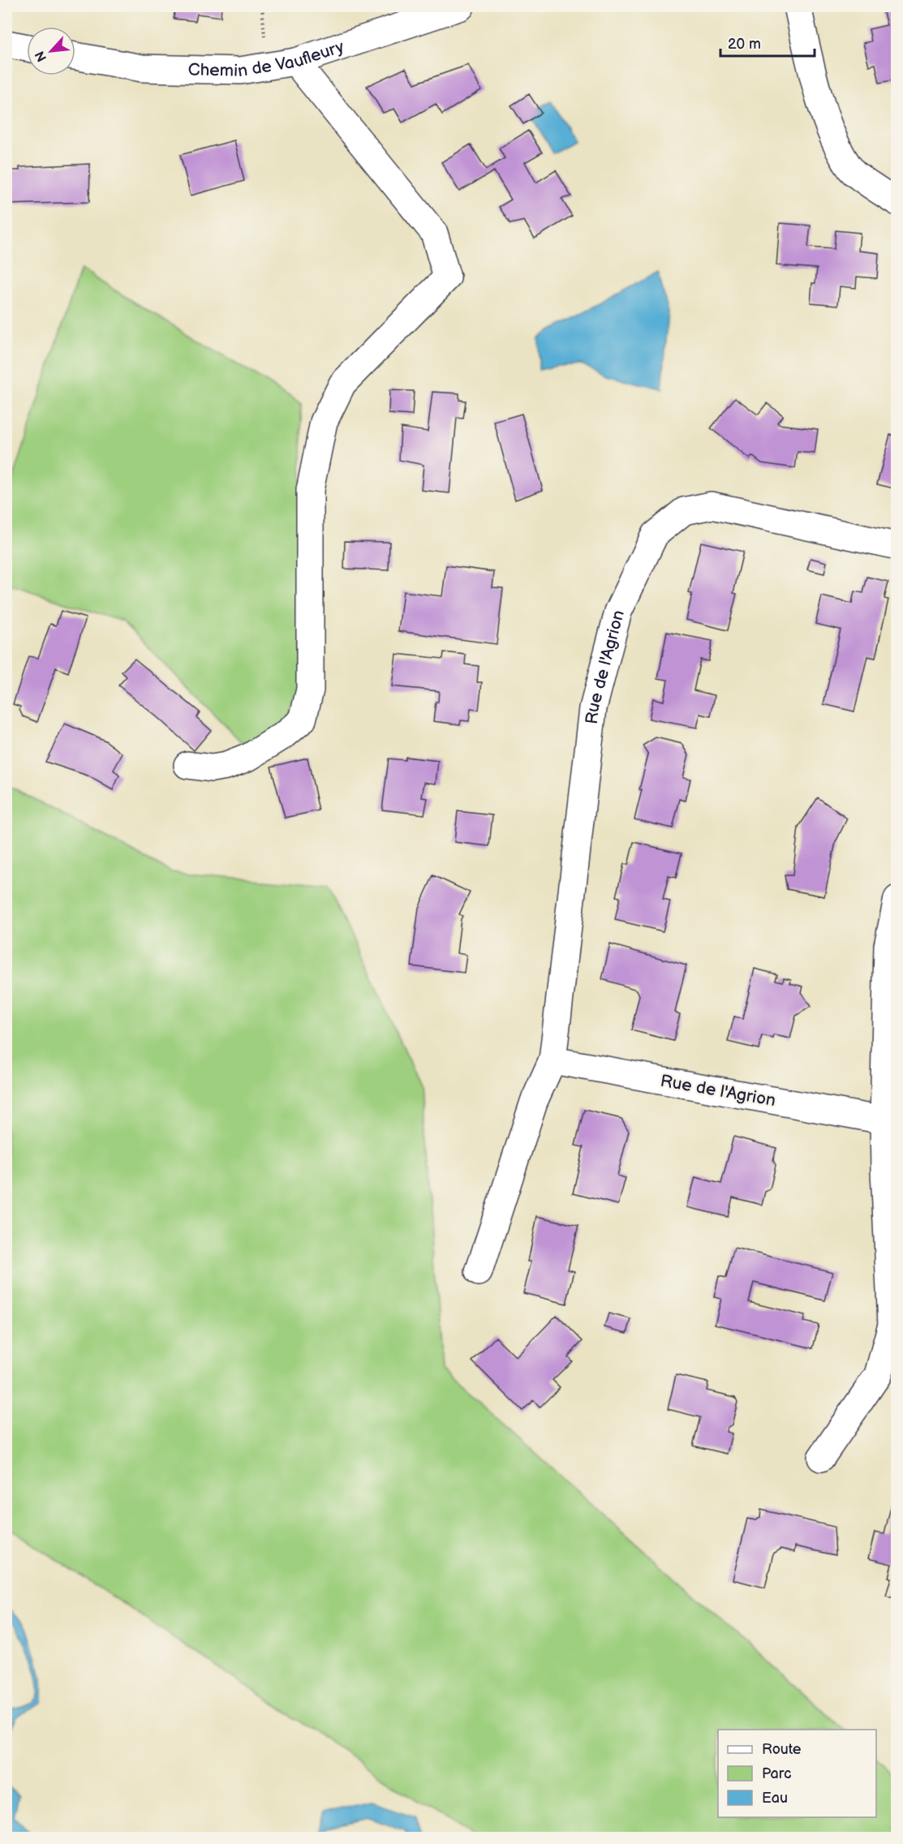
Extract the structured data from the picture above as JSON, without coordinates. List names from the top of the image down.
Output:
{
  "streets": {
    "street": ["Chemin de Vaufleury", "Rue de l'Agrion"]
  },
  "legend": ["Route", "Parc", "Eau"],
  "scale_bar": "20 m",
  "north": "bottom left"
}
